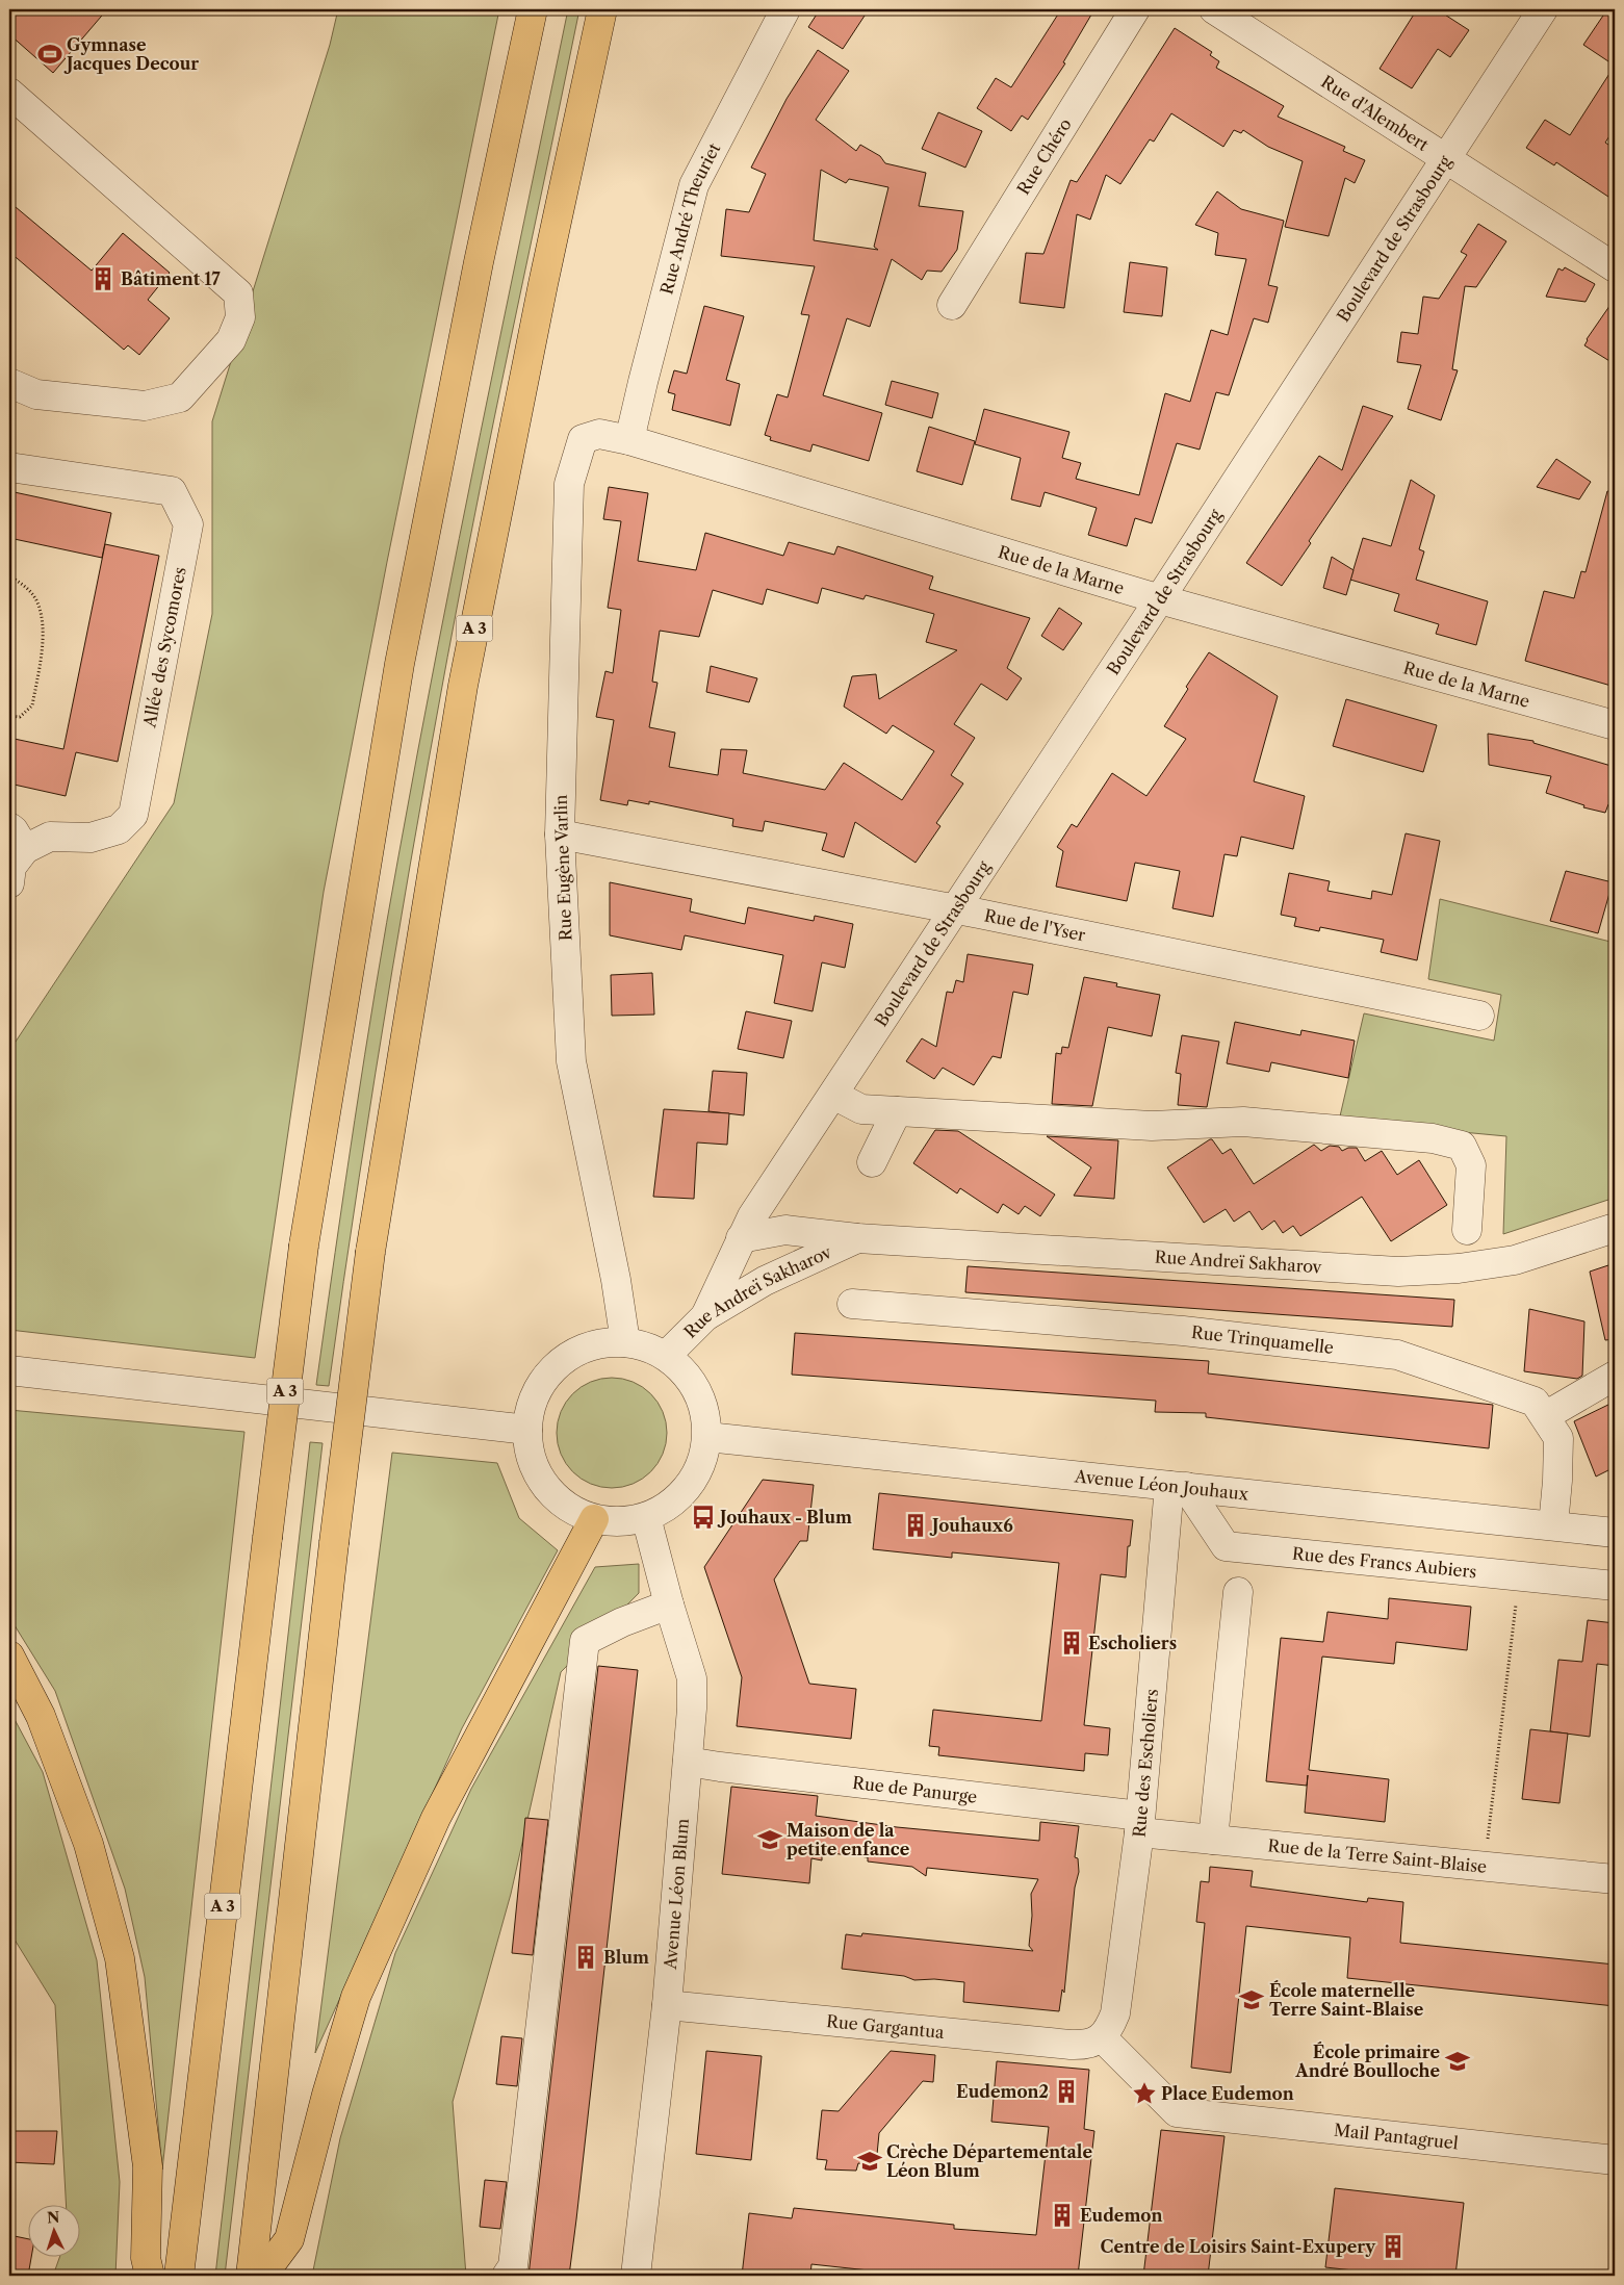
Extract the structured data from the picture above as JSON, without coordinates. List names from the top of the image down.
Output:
{
  "streets": {
    "highway": ["A 3"],
    "street": [
      "Rue d'Alembert",
      "Rue Chéro",
      "Rue André Theuriet",
      "Boulevard de Strasbourg",
      "Rue de la Marne",
      "Allée des Sycomores",
      "Rue Eugène Varlin",
      "Rue de l'Yser",
      "Rue Andreï Sakharov",
      "Rue Trinquamelle",
      "Avenue Léon Jouhaux",
      "Rue des Francs Aubiers",
      "Rue des Escholiers",
      "Rue de Panurge",
      "Rue de la Terre Saint-Blaise",
      "Avenue Léon Blum",
      "Rue Gargantua",
      "Mail Pantagruel"
    ]
  },
  "crossings": [
    ["Rue d'Alembert", "Boulevard de Strasbourg"],
    ["Rue André Theuriet", "Rue de la Marne"],
    ["Rue André Theuriet", "Rue Eugène Varlin"],
    ["Boulevard de Strasbourg", "Rue de la Marne"],
    ["Boulevard de Strasbourg", "Rue de l'Yser"],
    ["Boulevard de Strasbourg", "Rue Andreï Sakharov"],
    ["Rue de la Marne", "Rue Eugène Varlin"],
    ["Rue Eugène Varlin", "Rue de l'Yser"],
    ["Rue Eugène Varlin", "Rue Andreï Sakharov"],
    ["Rue Eugène Varlin", "Avenue Léon Jouhaux"],
    ["Rue Eugène Varlin", "Avenue Léon Blum"],
    ["Rue Andreï Sakharov", "Avenue Léon Jouhaux"],
    ["Rue Andreï Sakharov", "Avenue Léon Blum"],
    ["Rue Trinquamelle", "Avenue Léon Jouhaux"],
    ["Avenue Léon Jouhaux", "Rue des Francs Aubiers"],
    ["Avenue Léon Jouhaux", "Rue des Escholiers"],
    ["Avenue Léon Jouhaux", "Avenue Léon Blum"],
    ["Rue des Francs Aubiers", "Rue des Escholiers"],
    ["Rue des Escholiers", "Rue de Panurge"],
    ["Rue des Escholiers", "Rue de la Terre Saint-Blaise"],
    ["Rue des Escholiers", "Rue Gargantua"],
    ["Rue des Escholiers", "Mail Pantagruel"],
    ["Rue de Panurge", "Rue de la Terre Saint-Blaise"],
    ["Rue de Panurge", "Avenue Léon Blum"],
    ["Avenue Léon Blum", "Rue Gargantua"],
    ["Rue Gargantua", "Mail Pantagruel"]
  ],
  "places": {
    "sports": ["Gymnase Jacques Decour"],
    "building": [
      "Bâtiment 17",
      "Jouhaux6",
      "Escholiers",
      "Blum",
      "Eudemon2",
      "Eudemon",
      "Centre de Loisirs Saint-Exupery"
    ],
    "bus stop": ["Jouhaux - Blum"],
    "school or university": [
      "Maison de la petite enfance",
      "École maternelle Terre Saint-Blaise",
      "École primaire André Boulloche",
      "Crèche Départementale Léon Blum"
    ],
    "place": ["Place Eudemon"]
  },
  "north": "top"
}
